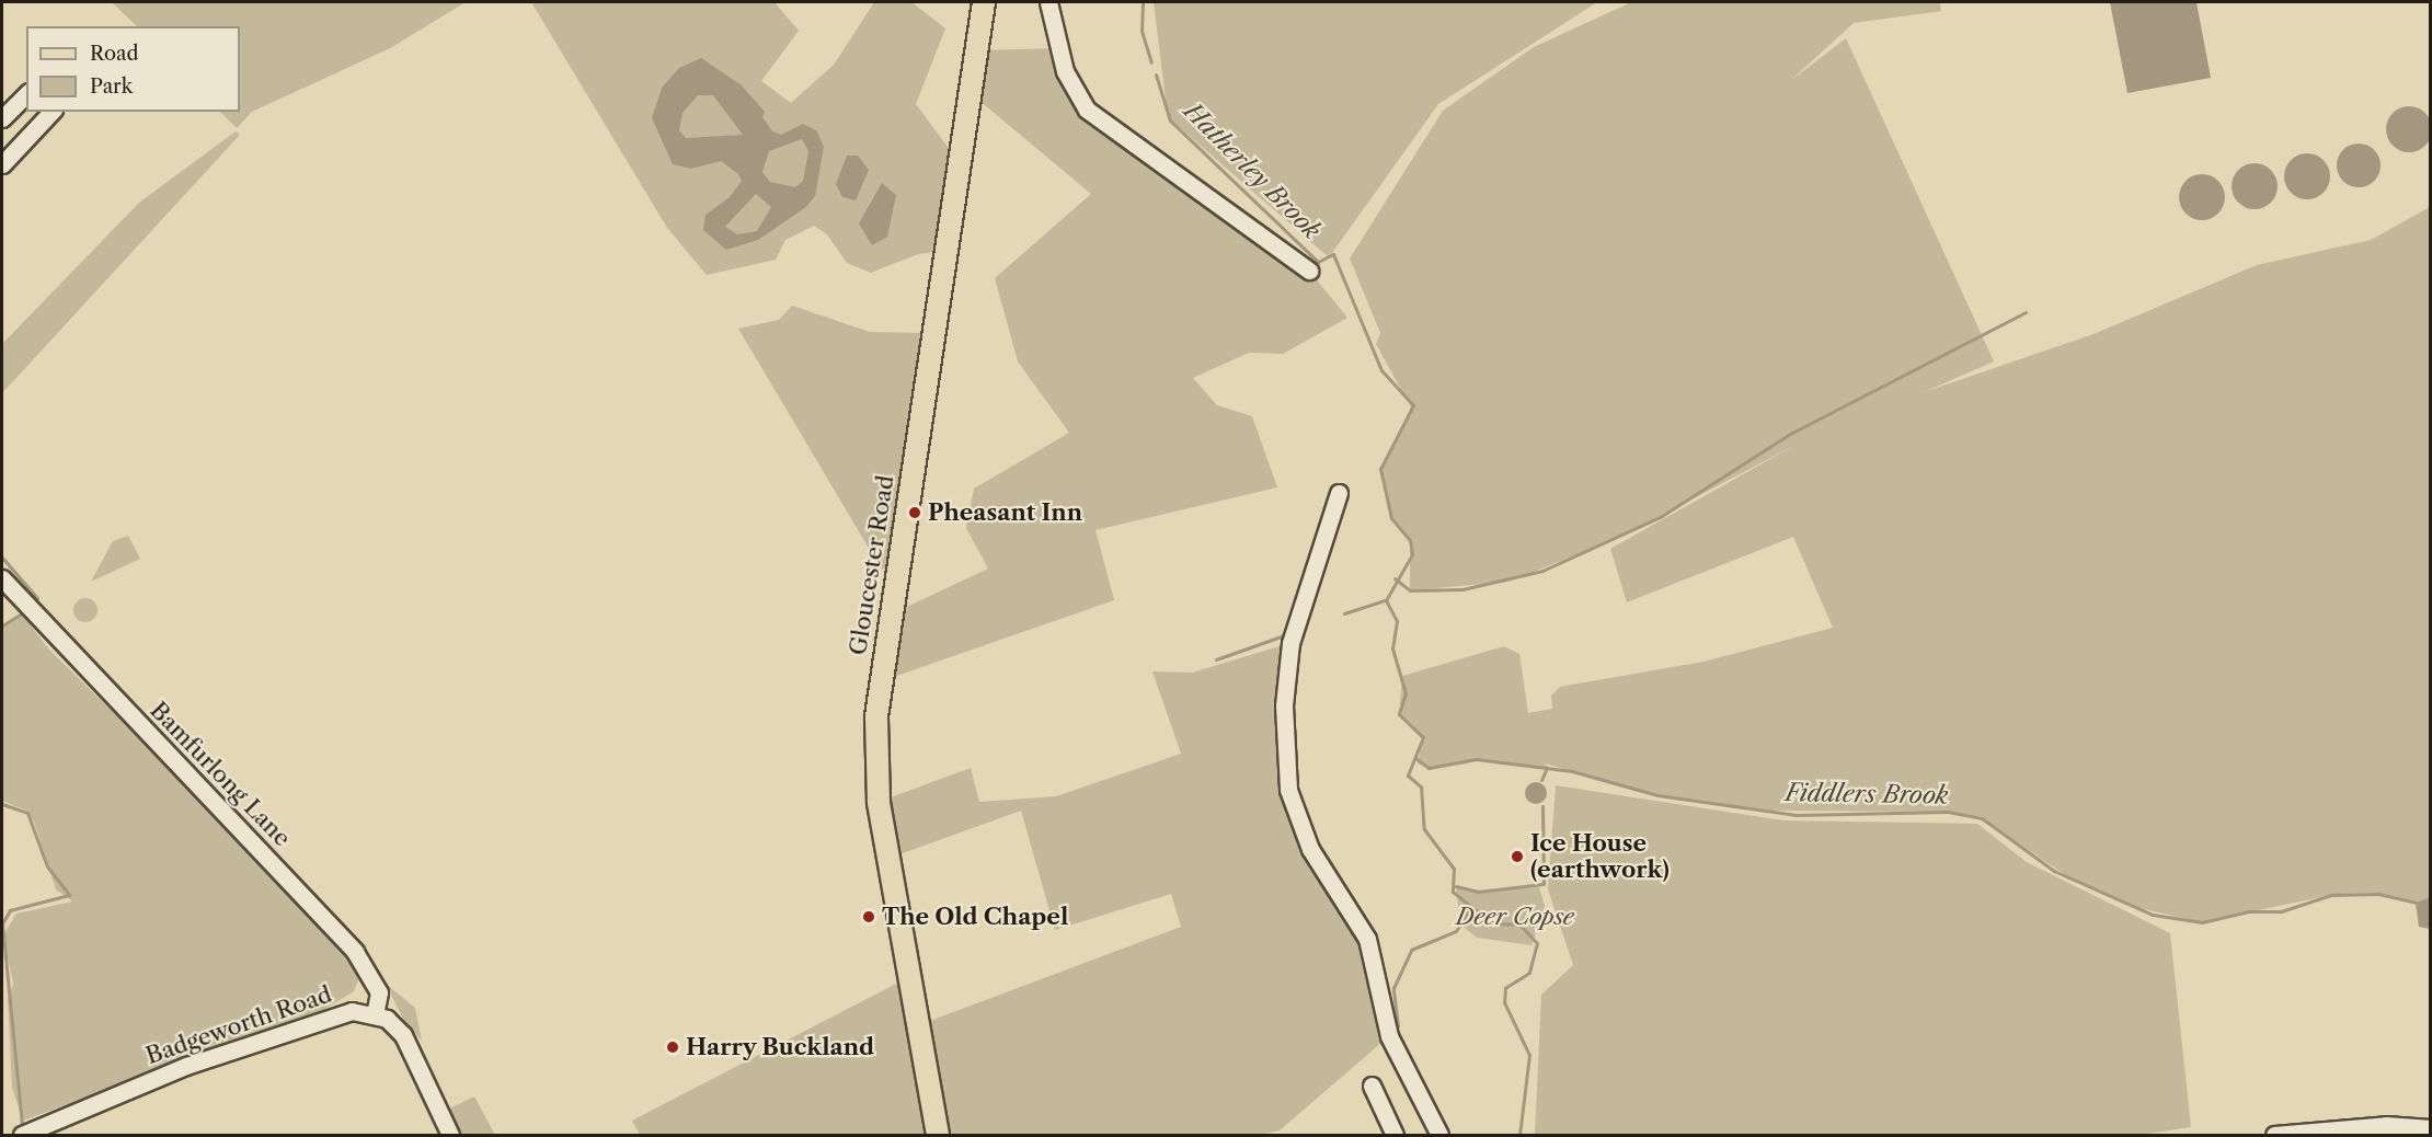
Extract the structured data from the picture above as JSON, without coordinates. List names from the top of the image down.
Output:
{
  "streets": {
    "main road": ["Gloucester Road"],
    "street": ["Bamfurlong Lane", "Badgeworth Road"]
  },
  "crossings": [
    ["Bamfurlong Lane", "Badgeworth Road"]
  ],
  "water": ["Hatherley Brook", "Fiddlers Brook"],
  "parks": ["Deer Copse"],
  "places": [
    "Pheasant Inn",
    "Ice House (earthwork)",
    "The Old Chapel",
    "Harry Buckland"
  ],
  "legend": ["Road", "Park"]
}
